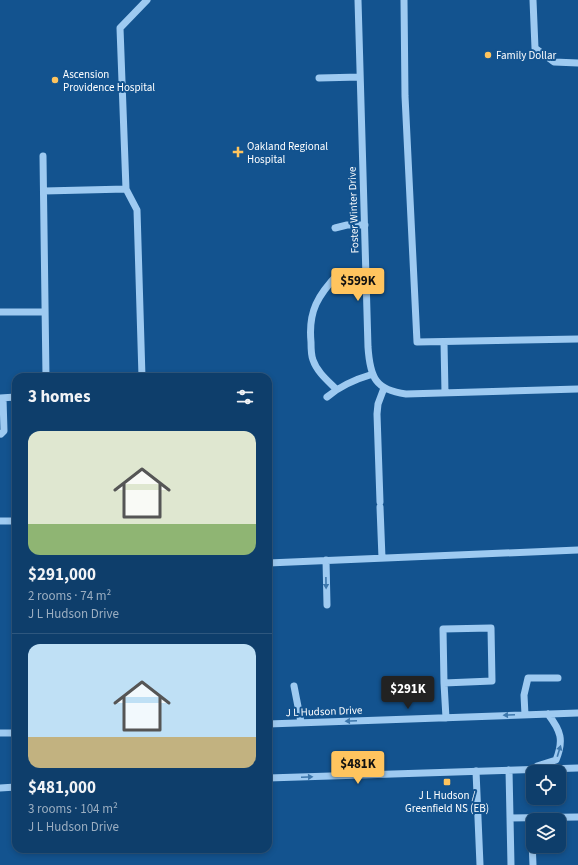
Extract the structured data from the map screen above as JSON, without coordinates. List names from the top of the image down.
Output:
{
  "streets": {
    "street": ["Foster Winter Drive", "J L Hudson Drive"]
  },
  "places": {
    "other": ["Family Dollar", "Ascension Providence Hospital"],
    "health": ["Oakland Regional Hospital"],
    "transit": ["J L Hudson / Greenfield NS (EB)"]
  },
  "page": {
    "price": ["$599K", "$291K", "$481K"],
    "heading": "3 homes",
    "list": [
      {
        "name": "$291,000",
        "note": "2 rooms · 74 m² · J L Hudson Drive"
      },
      {
        "name": "$481,000",
        "note": "3 rooms · 104 m² · J L Hudson Drive"
      }
    ]
  }
}
